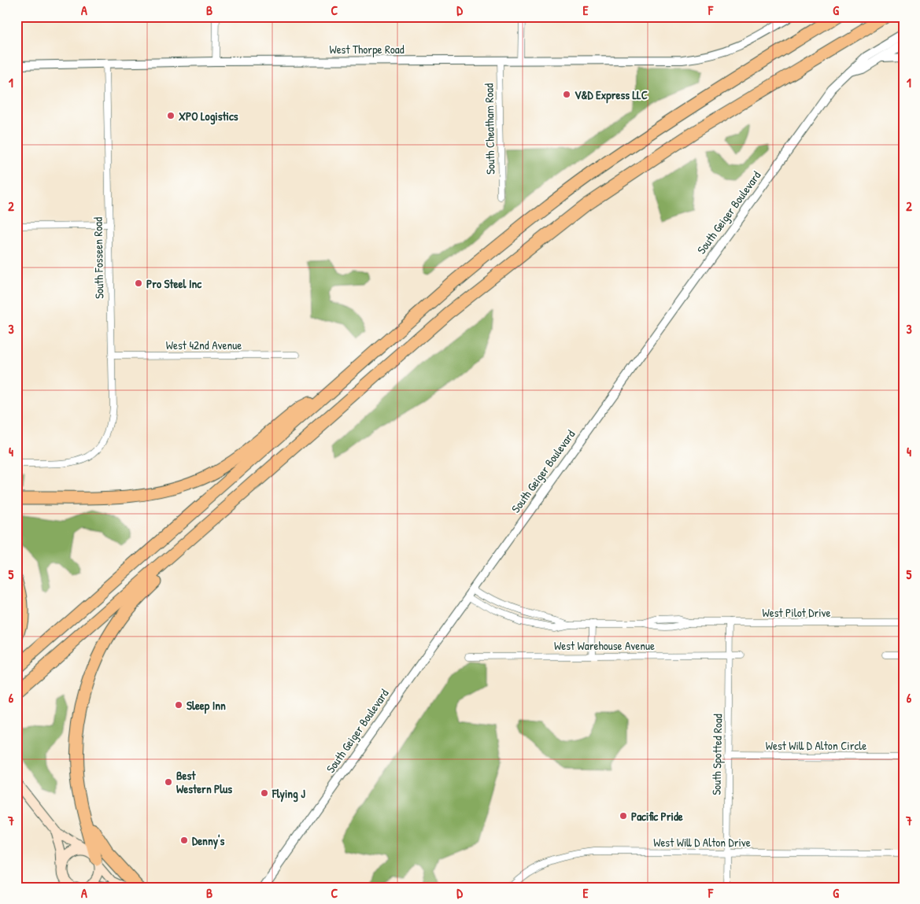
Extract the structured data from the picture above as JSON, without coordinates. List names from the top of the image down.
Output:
{
  "streets": {
    "street": [
      "West Thorpe Road",
      "South Cheatham Road",
      "South Geiger Boulevard",
      "South Fosseen Road",
      "West 42nd Avenue",
      "West Pilot Drive",
      "West Warehouse Avenue",
      "West Will D Alton Circle",
      "South Spotted Road",
      "West Will D Alton Drive"
    ]
  },
  "crossings": [
    ["West Thorpe Road", "South Cheatham Road"],
    ["West Thorpe Road", "South Fosseen Road"],
    ["South Geiger Boulevard", "West Pilot Drive"],
    ["South Fosseen Road", "West 42nd Avenue"],
    ["West Pilot Drive", "South Spotted Road"],
    ["West Warehouse Avenue", "South Spotted Road"],
    ["West Will D Alton Circle", "South Spotted Road"],
    ["South Spotted Road", "West Will D Alton Drive"]
  ],
  "places": [
    "V&D Express LLC",
    "XPO Logistics",
    "Pro Steel Inc",
    "Sleep Inn",
    "Best Western Plus",
    "Flying J",
    "Pacific Pride",
    "Denny's"
  ],
  "grid": {
    "columns": [
      "A",
      "B",
      "C",
      "D",
      "E",
      "F",
      "G"
    ],
    "rows": [
      "1",
      "2",
      "3",
      "4",
      "5",
      "6",
      "7"
    ]
  }
}
